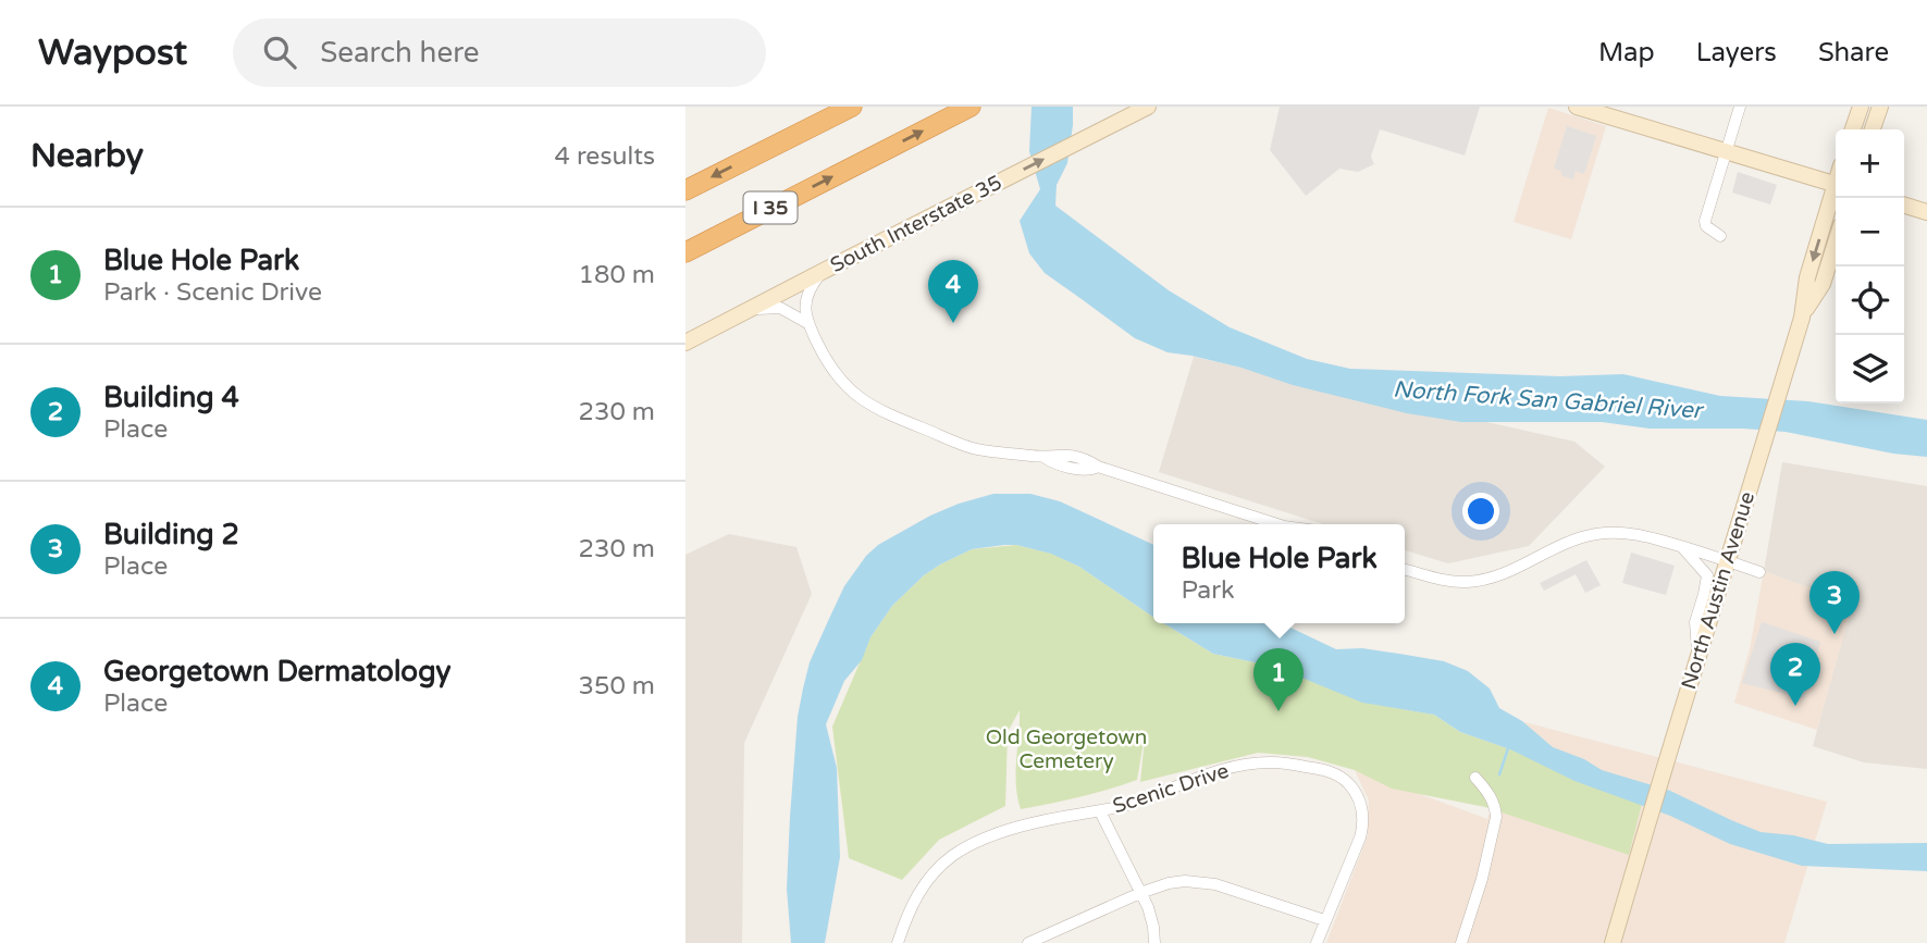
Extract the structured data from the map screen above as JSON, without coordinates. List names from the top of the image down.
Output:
{
  "streets": {
    "highway": ["I 35"],
    "main road": ["South Interstate 35", "North Austin Avenue"],
    "street": ["Scenic Drive"]
  },
  "one_way": ["South Interstate 35"],
  "water": ["North Fork San Gabriel River"],
  "parks": ["Old Georgetown Cemetery"],
  "page": {
    "header": "Waypost",
    "search": "Search here",
    "nav": ["Map", "Layers", "Share"],
    "heading": ["Nearby", "4 results"],
    "map_buttons": ["+", "−"],
    "list": [
      {
        "mark": "1",
        "name": "Blue Hole Park",
        "note": "Park · Scenic Drive",
        "value": "180 m"
      },
      {
        "mark": "2",
        "name": "Building 4",
        "note": "Place",
        "value": "230 m"
      },
      {
        "mark": "3",
        "name": "Building 2",
        "note": "Place",
        "value": "230 m"
      },
      {
        "mark": "4",
        "name": "Georgetown Dermatology",
        "note": "Place",
        "value": "350 m"
      }
    ],
    "pins": [
      "4",
      "3",
      "2",
      "1"
    ],
    "popup": ["Blue Hole Park", "Park"]
  }
}
